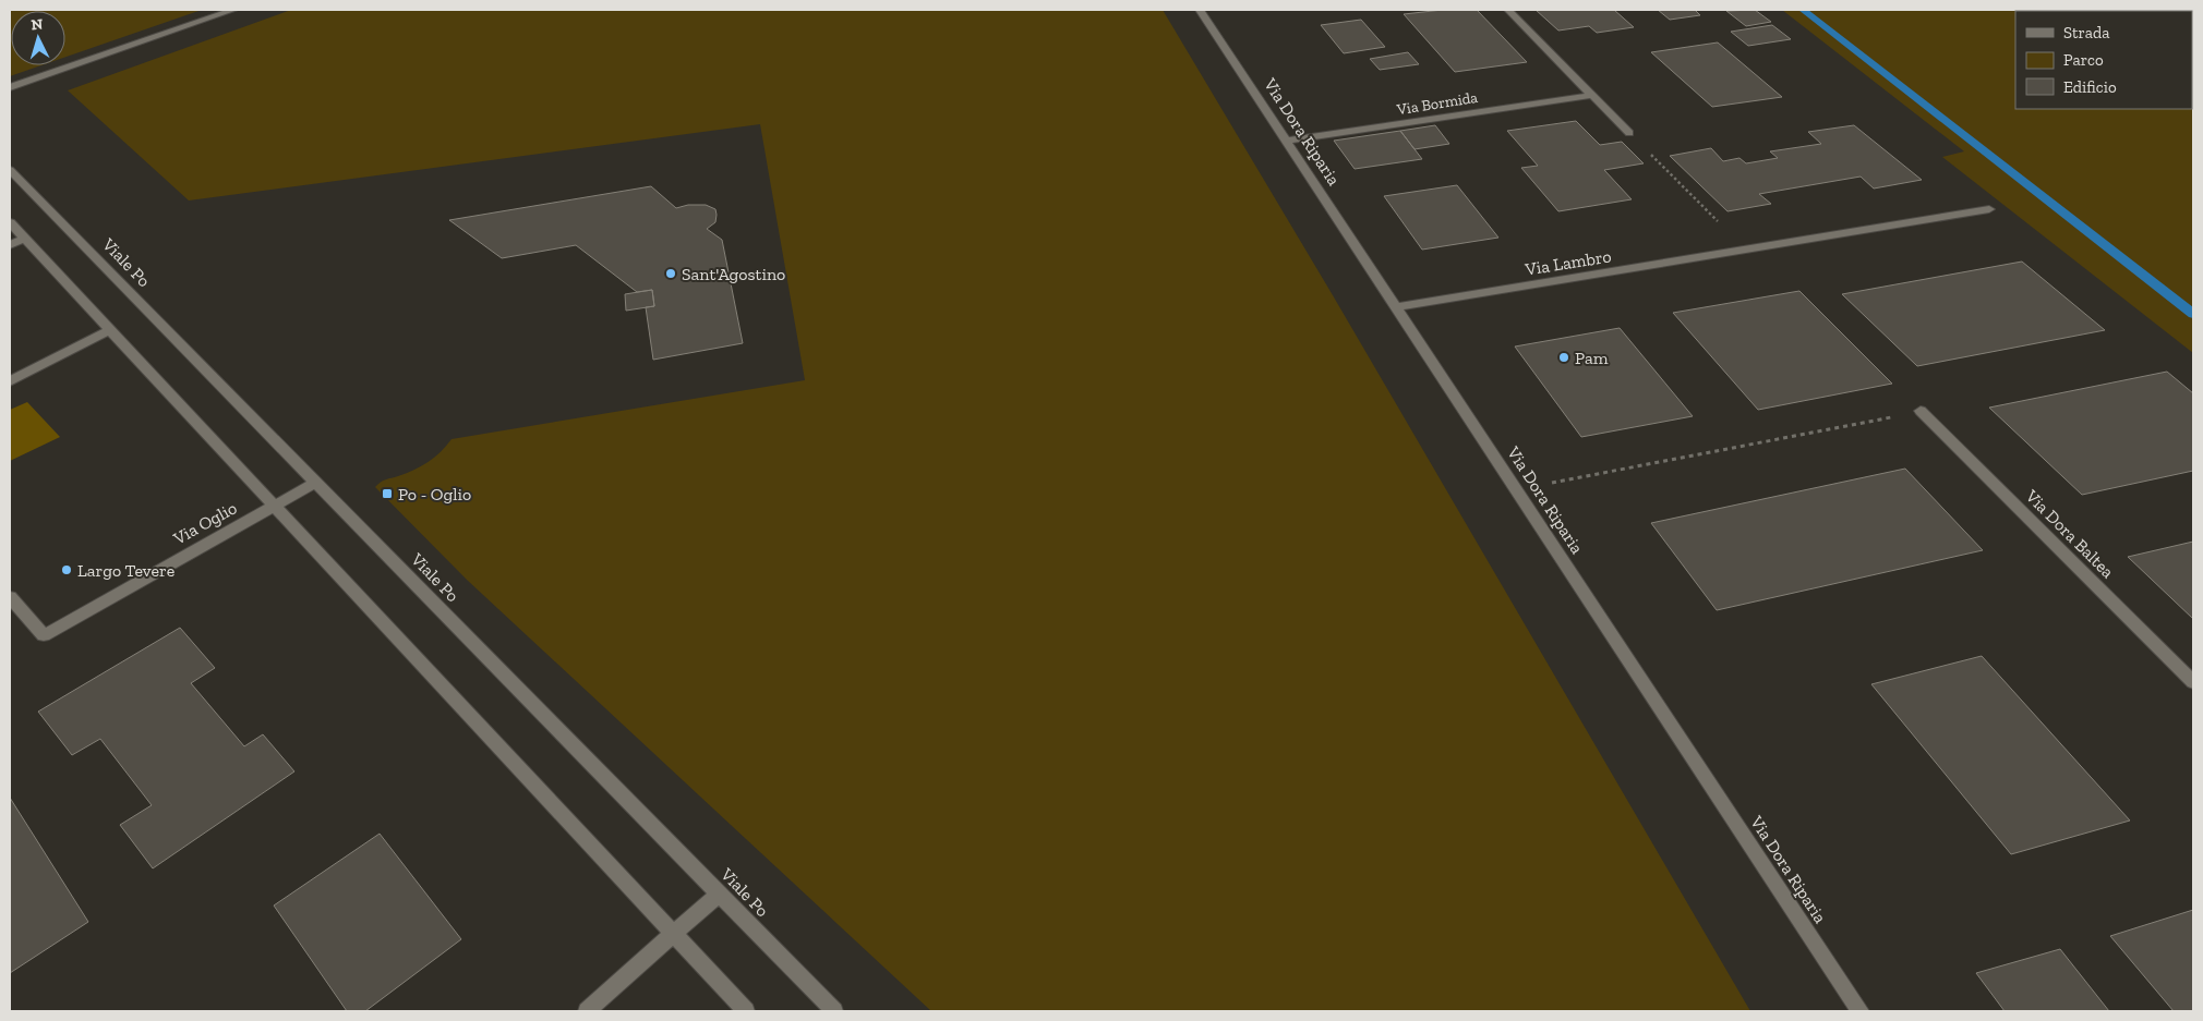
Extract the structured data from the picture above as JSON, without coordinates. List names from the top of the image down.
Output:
{
  "streets": {
    "street": [
      "Via Bormida",
      "Via Dora Riparia",
      "Viale Po",
      "Via Lambro",
      "Via Oglio",
      "Via Dora Baltea"
    ]
  },
  "crossings": [
    ["Via Bormida", "Via Dora Riparia"],
    ["Via Dora Riparia", "Via Lambro"],
    ["Viale Po", "Via Oglio"]
  ],
  "places": {
    "other": ["Sant'Agostino", "Pam", "Largo Tevere"],
    "transit": ["Po - Oglio"]
  },
  "legend": ["Strada", "Parco", "Edificio"],
  "north": "top"
}
